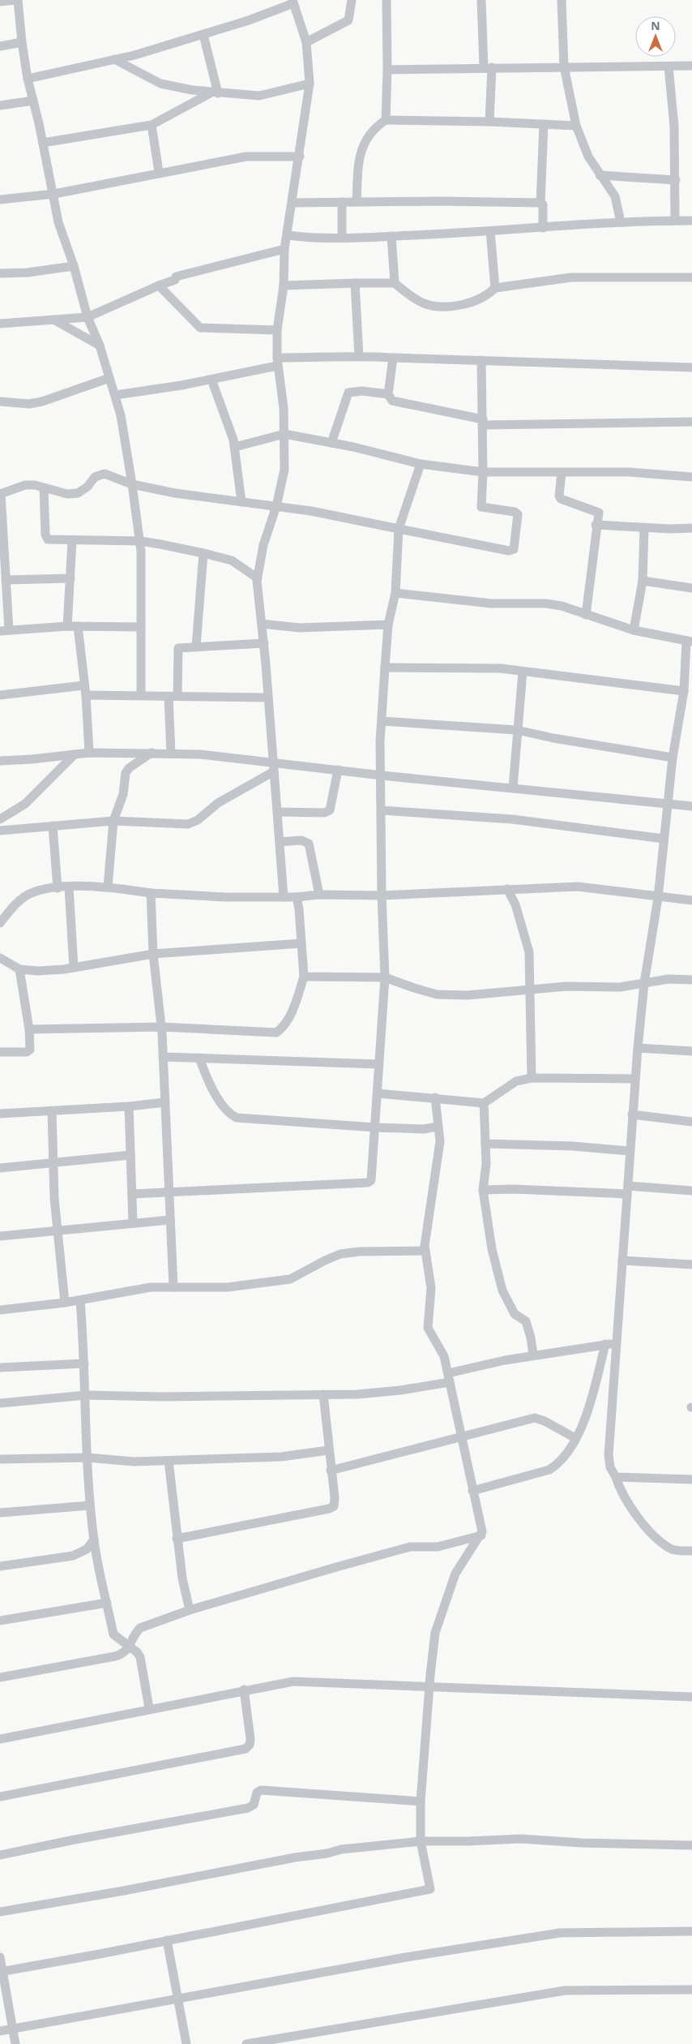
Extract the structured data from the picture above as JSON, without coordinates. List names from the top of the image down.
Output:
{
  "north": "top"
}
